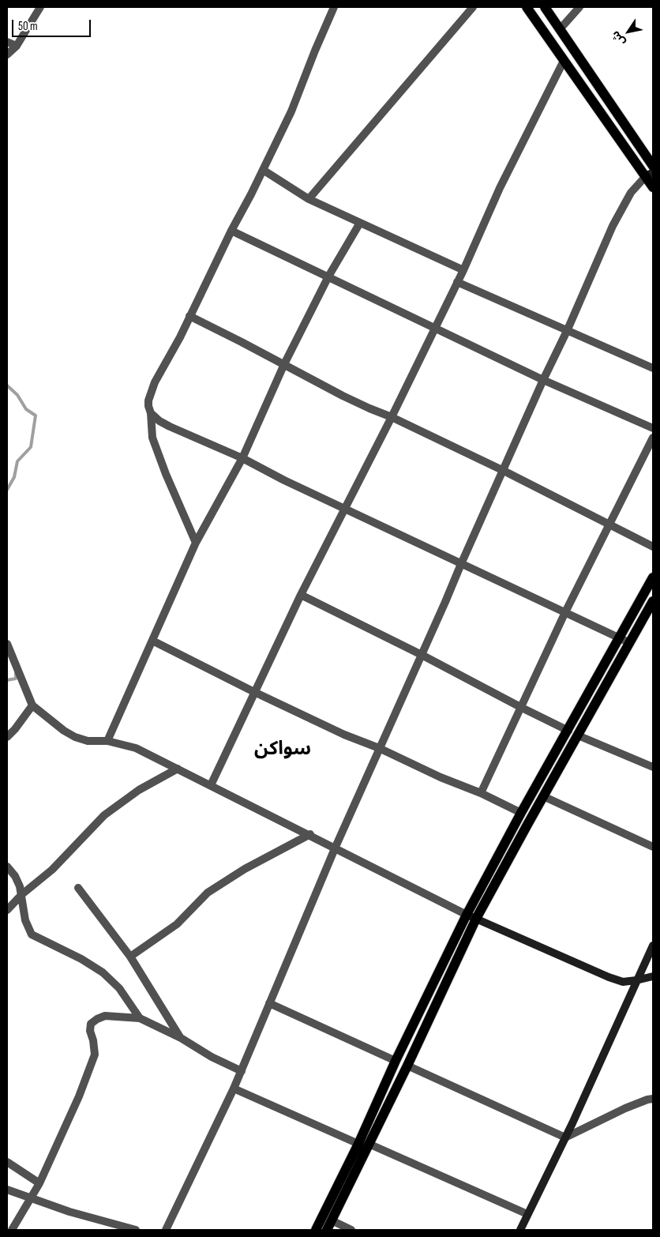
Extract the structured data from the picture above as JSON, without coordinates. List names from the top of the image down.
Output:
{
  "districts": ["سواكن"],
  "scale_bar": "50 m",
  "north": "bottom left"
}
